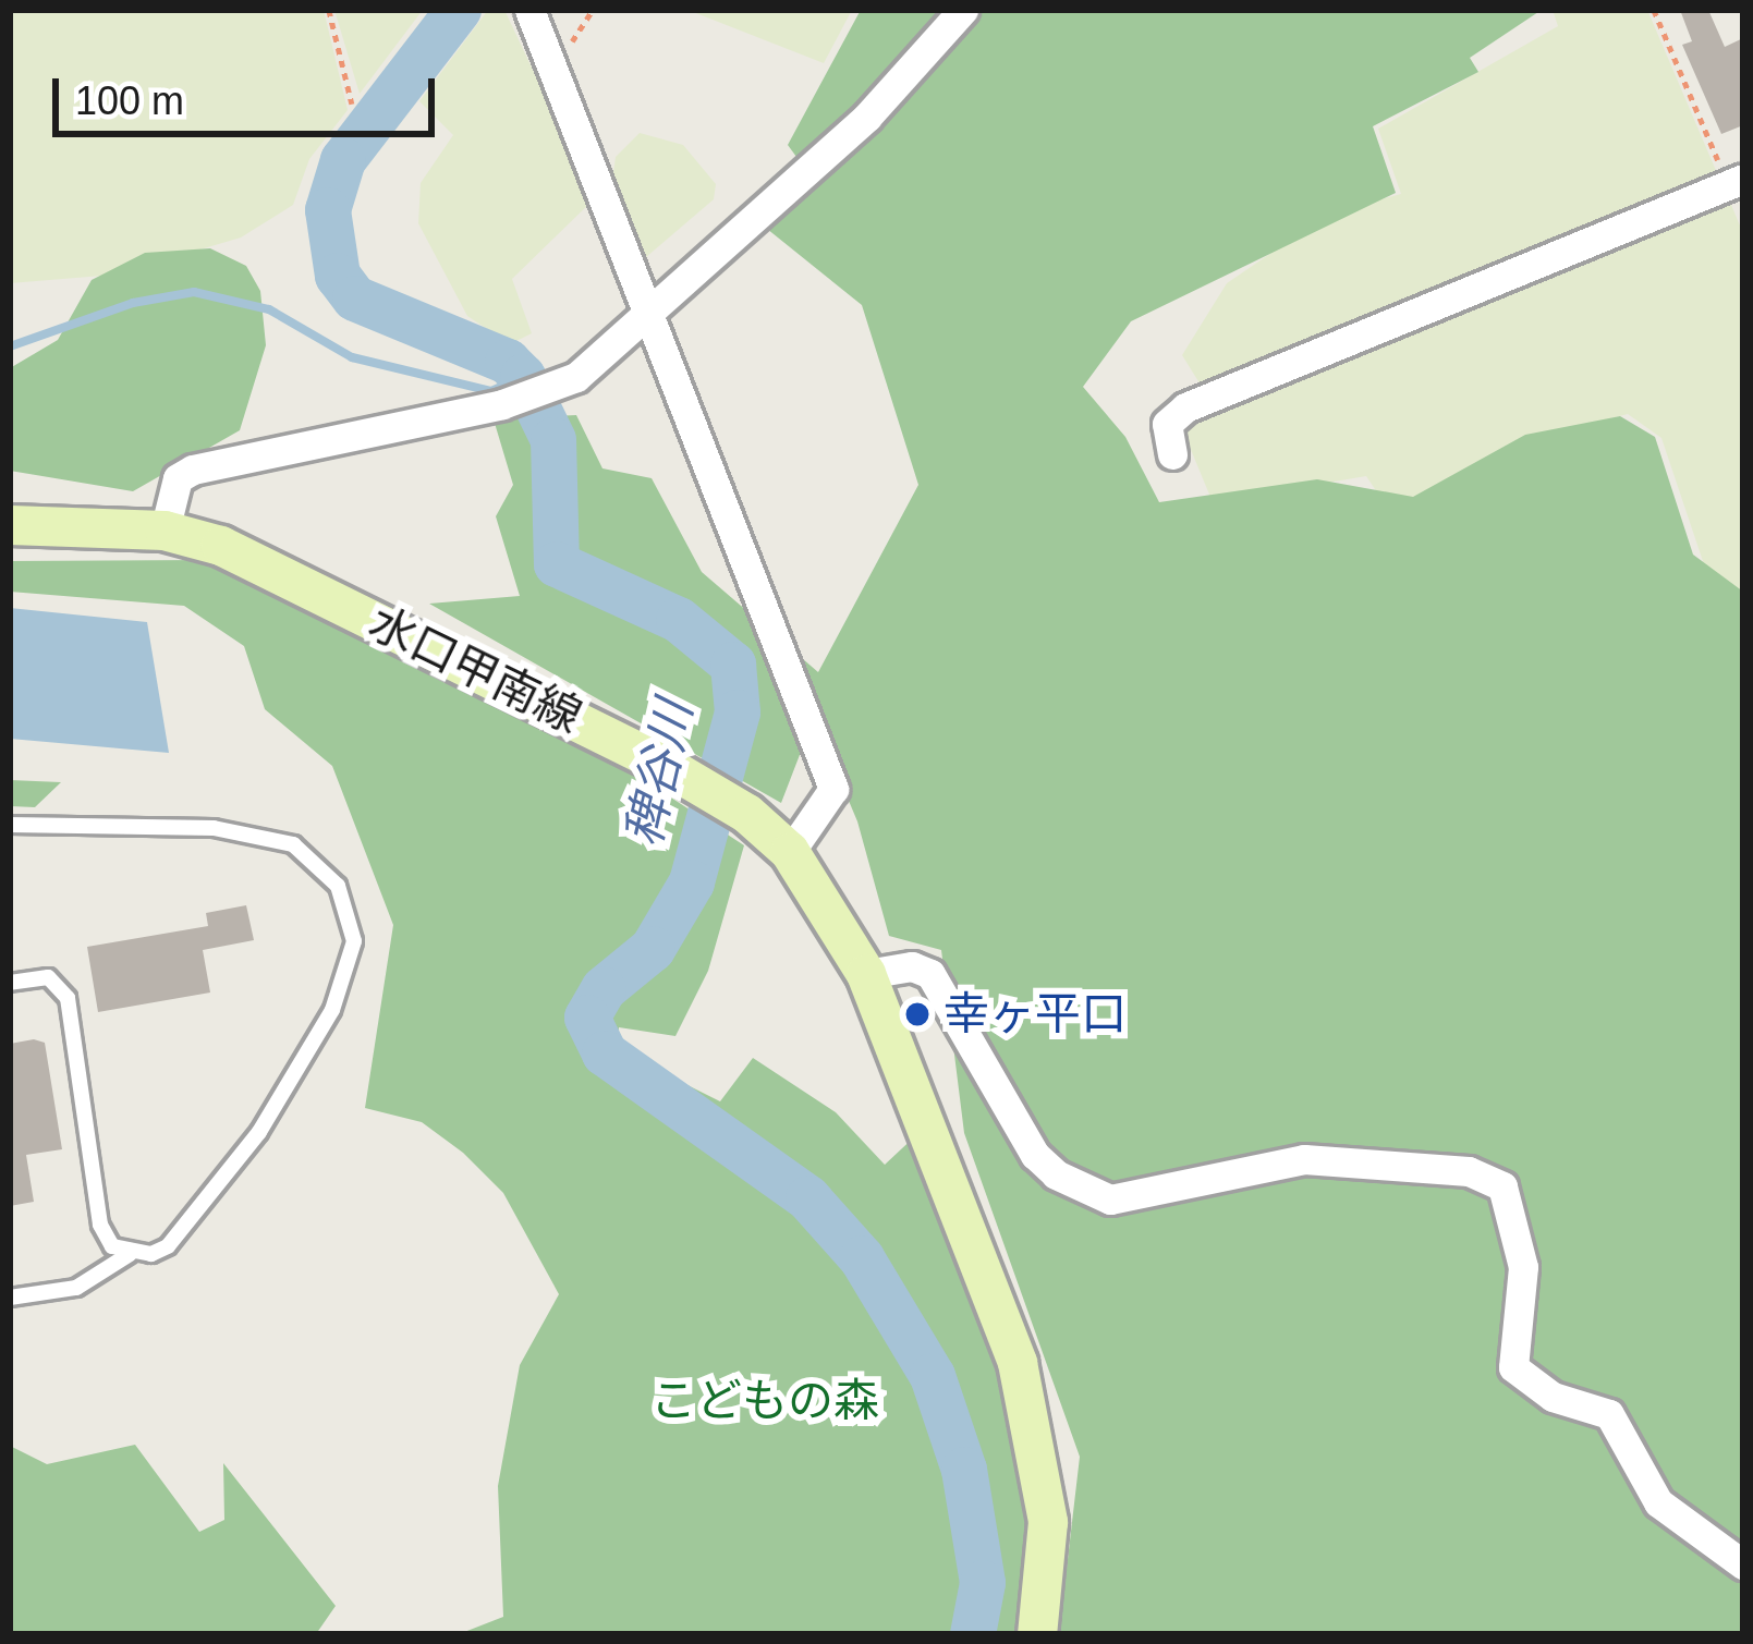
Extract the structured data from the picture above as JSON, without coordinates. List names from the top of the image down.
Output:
{
  "streets": {
    "main road": ["水口甲南線"]
  },
  "water": ["稗谷川"],
  "parks": ["こどもの森"],
  "places": ["幸ヶ平口"],
  "scale_bar": "100 m"
}
